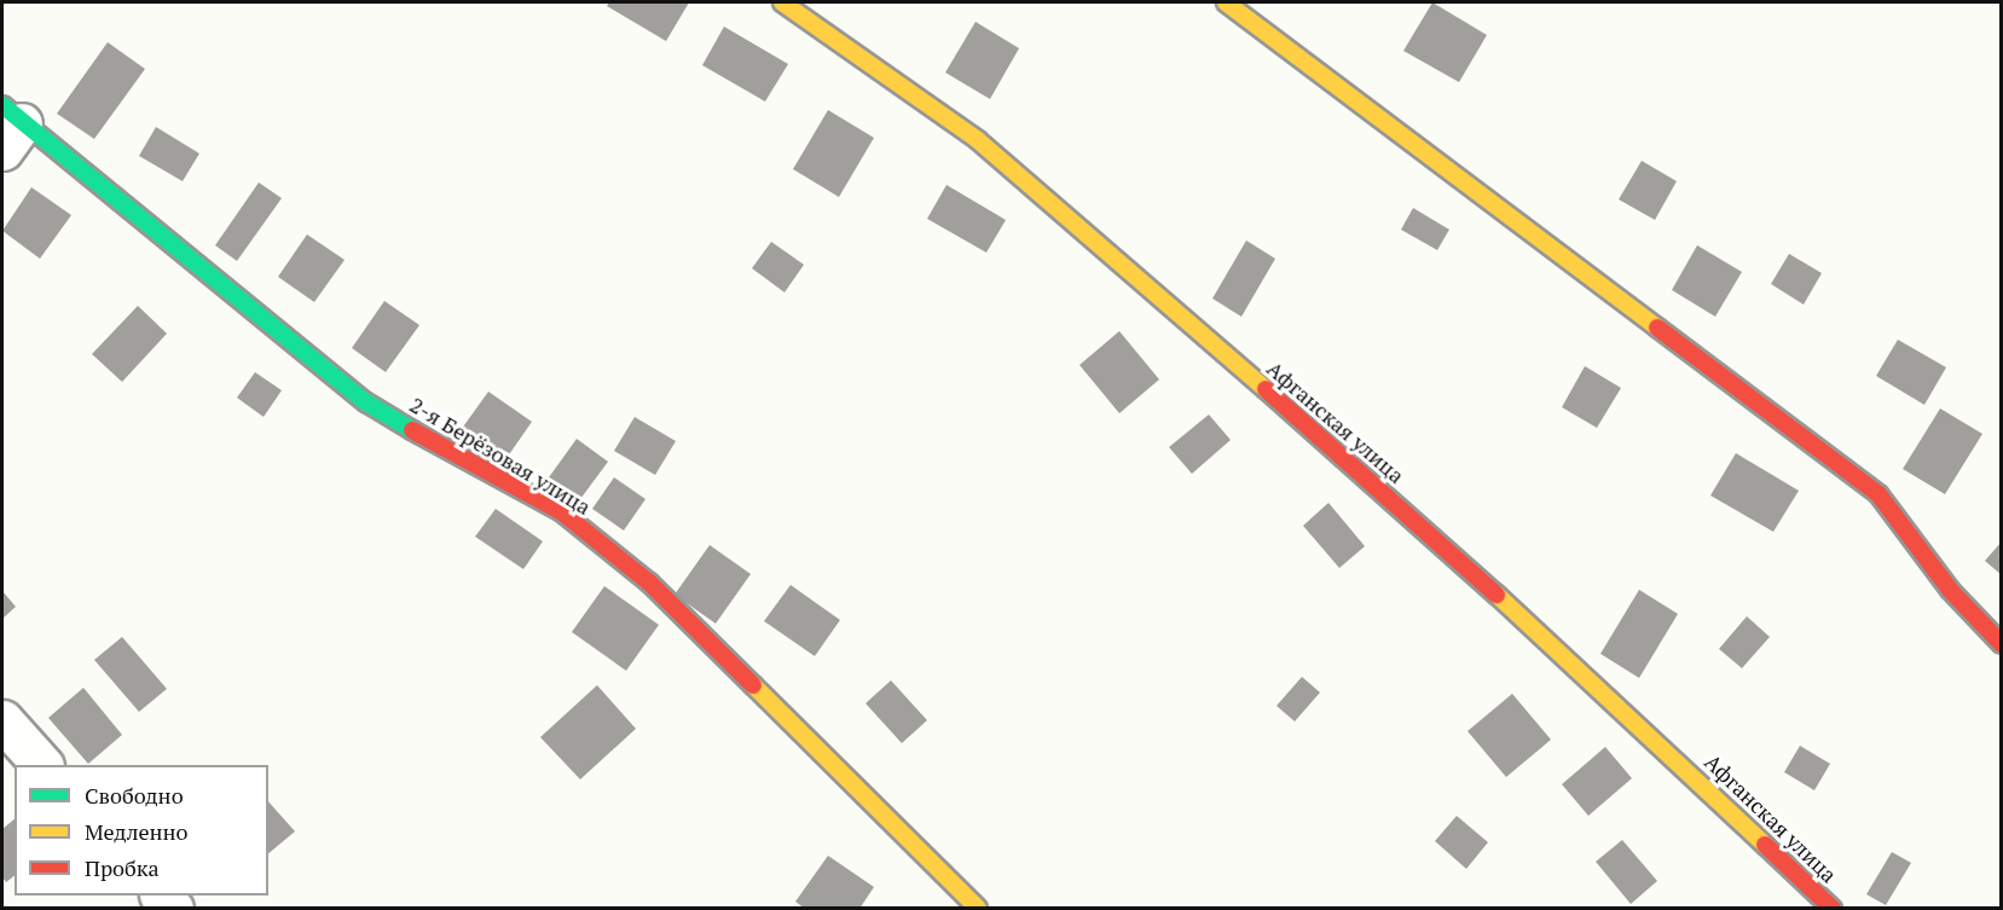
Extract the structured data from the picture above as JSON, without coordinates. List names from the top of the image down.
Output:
{
  "streets": {
    "street": ["Афганская улица", "2-я Берёзовая улица"]
  },
  "legend": ["Свободно", "Медленно", "Пробка"]
}
